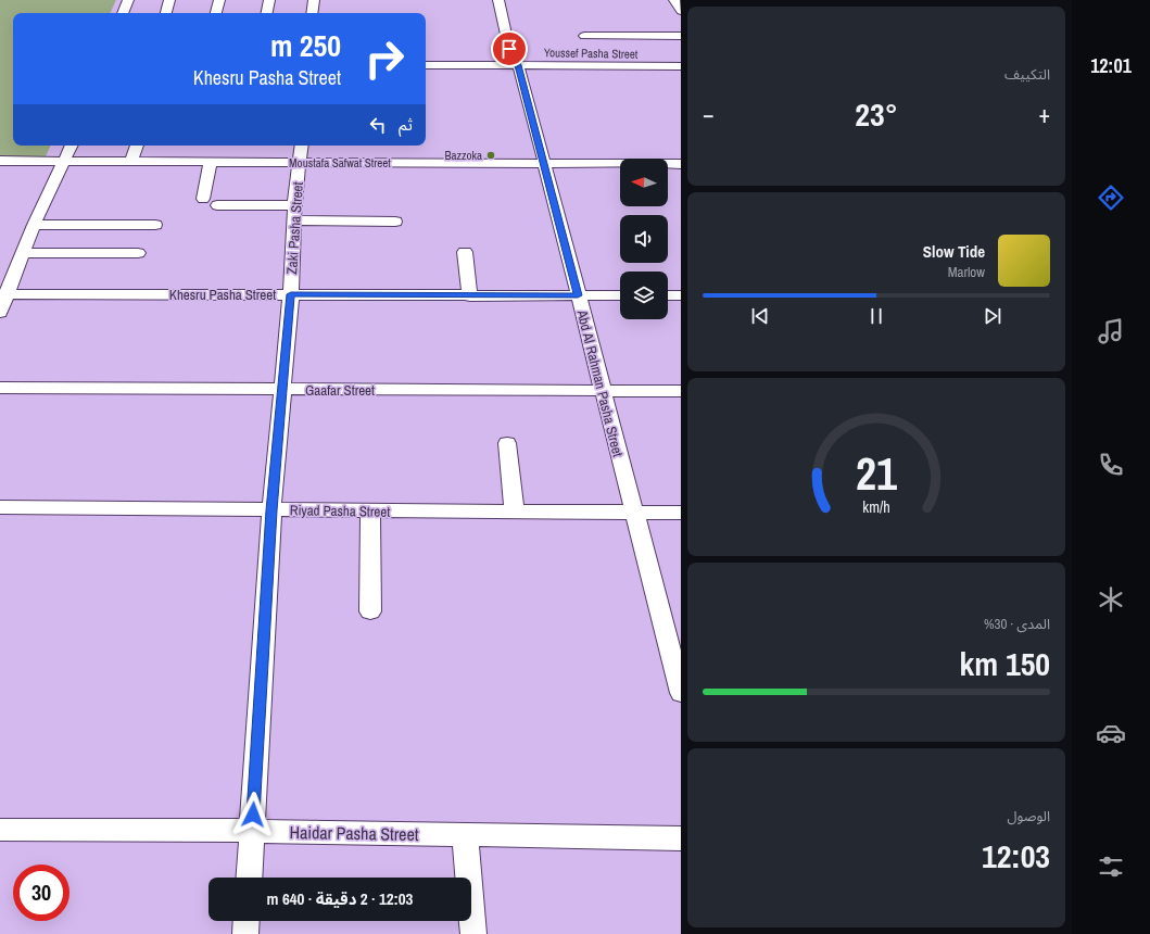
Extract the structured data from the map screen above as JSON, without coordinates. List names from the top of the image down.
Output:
{
  "streets": {
    "street": [
      "Youssef Pasha Street",
      "Moustafa Safwat Street",
      "Zaki Pasha Street",
      "Khesru Pasha Street",
      "Abd Al Rahman Pasha Street",
      "Gaafar Street",
      "Riyad Pasha Street",
      "Haidar Pasha Street"
    ]
  },
  "crossings": [
    ["Youssef Pasha Street", "Abd Al Rahman Pasha Street"],
    ["Moustafa Safwat Street", "Zaki Pasha Street"],
    ["Moustafa Safwat Street", "Abd Al Rahman Pasha Street"],
    ["Zaki Pasha Street", "Khesru Pasha Street"],
    ["Zaki Pasha Street", "Gaafar Street"],
    ["Zaki Pasha Street", "Riyad Pasha Street"],
    ["Zaki Pasha Street", "Haidar Pasha Street"],
    ["Khesru Pasha Street", "Abd Al Rahman Pasha Street"],
    ["Abd Al Rahman Pasha Street", "Gaafar Street"],
    ["Abd Al Rahman Pasha Street", "Riyad Pasha Street"]
  ],
  "places": ["Bazzoka"],
  "north": "left",
  "page": {
    "tabs": "12:01",
    "tile": [
      "التكييف",
      ["المدى · 30%", "150 km"],
      ["الوصول", "12:03"]
    ],
    "turn": ["250 m", "Khesru Pasha Street"],
    "heat": ["−", "23°", "+"],
    "then": "ثم",
    "song": ["Slow Tide", "Marlow"],
    "limit": "30",
    "trip": "12:03 · 2 دقيقة · 640 m",
    "gauge": ["21", "km/h"]
  }
}
